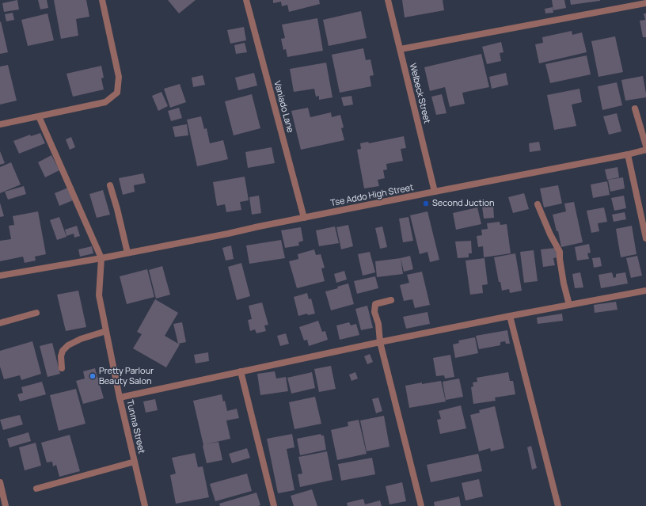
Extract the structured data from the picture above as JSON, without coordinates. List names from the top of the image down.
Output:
{
  "streets": {
    "street": [
      "Welbeck Street",
      "Vaniado Lane",
      "Tse Addo High Street",
      "Tunma Street"
    ]
  },
  "crossings": [
    ["Welbeck Street", "Tse Addo High Street"],
    ["Vaniado Lane", "Tse Addo High Street"],
    ["Tse Addo High Street", "Tunma Street"]
  ],
  "places": ["Second Juction", "Pretty Parlour Beauty Salon"]
}
